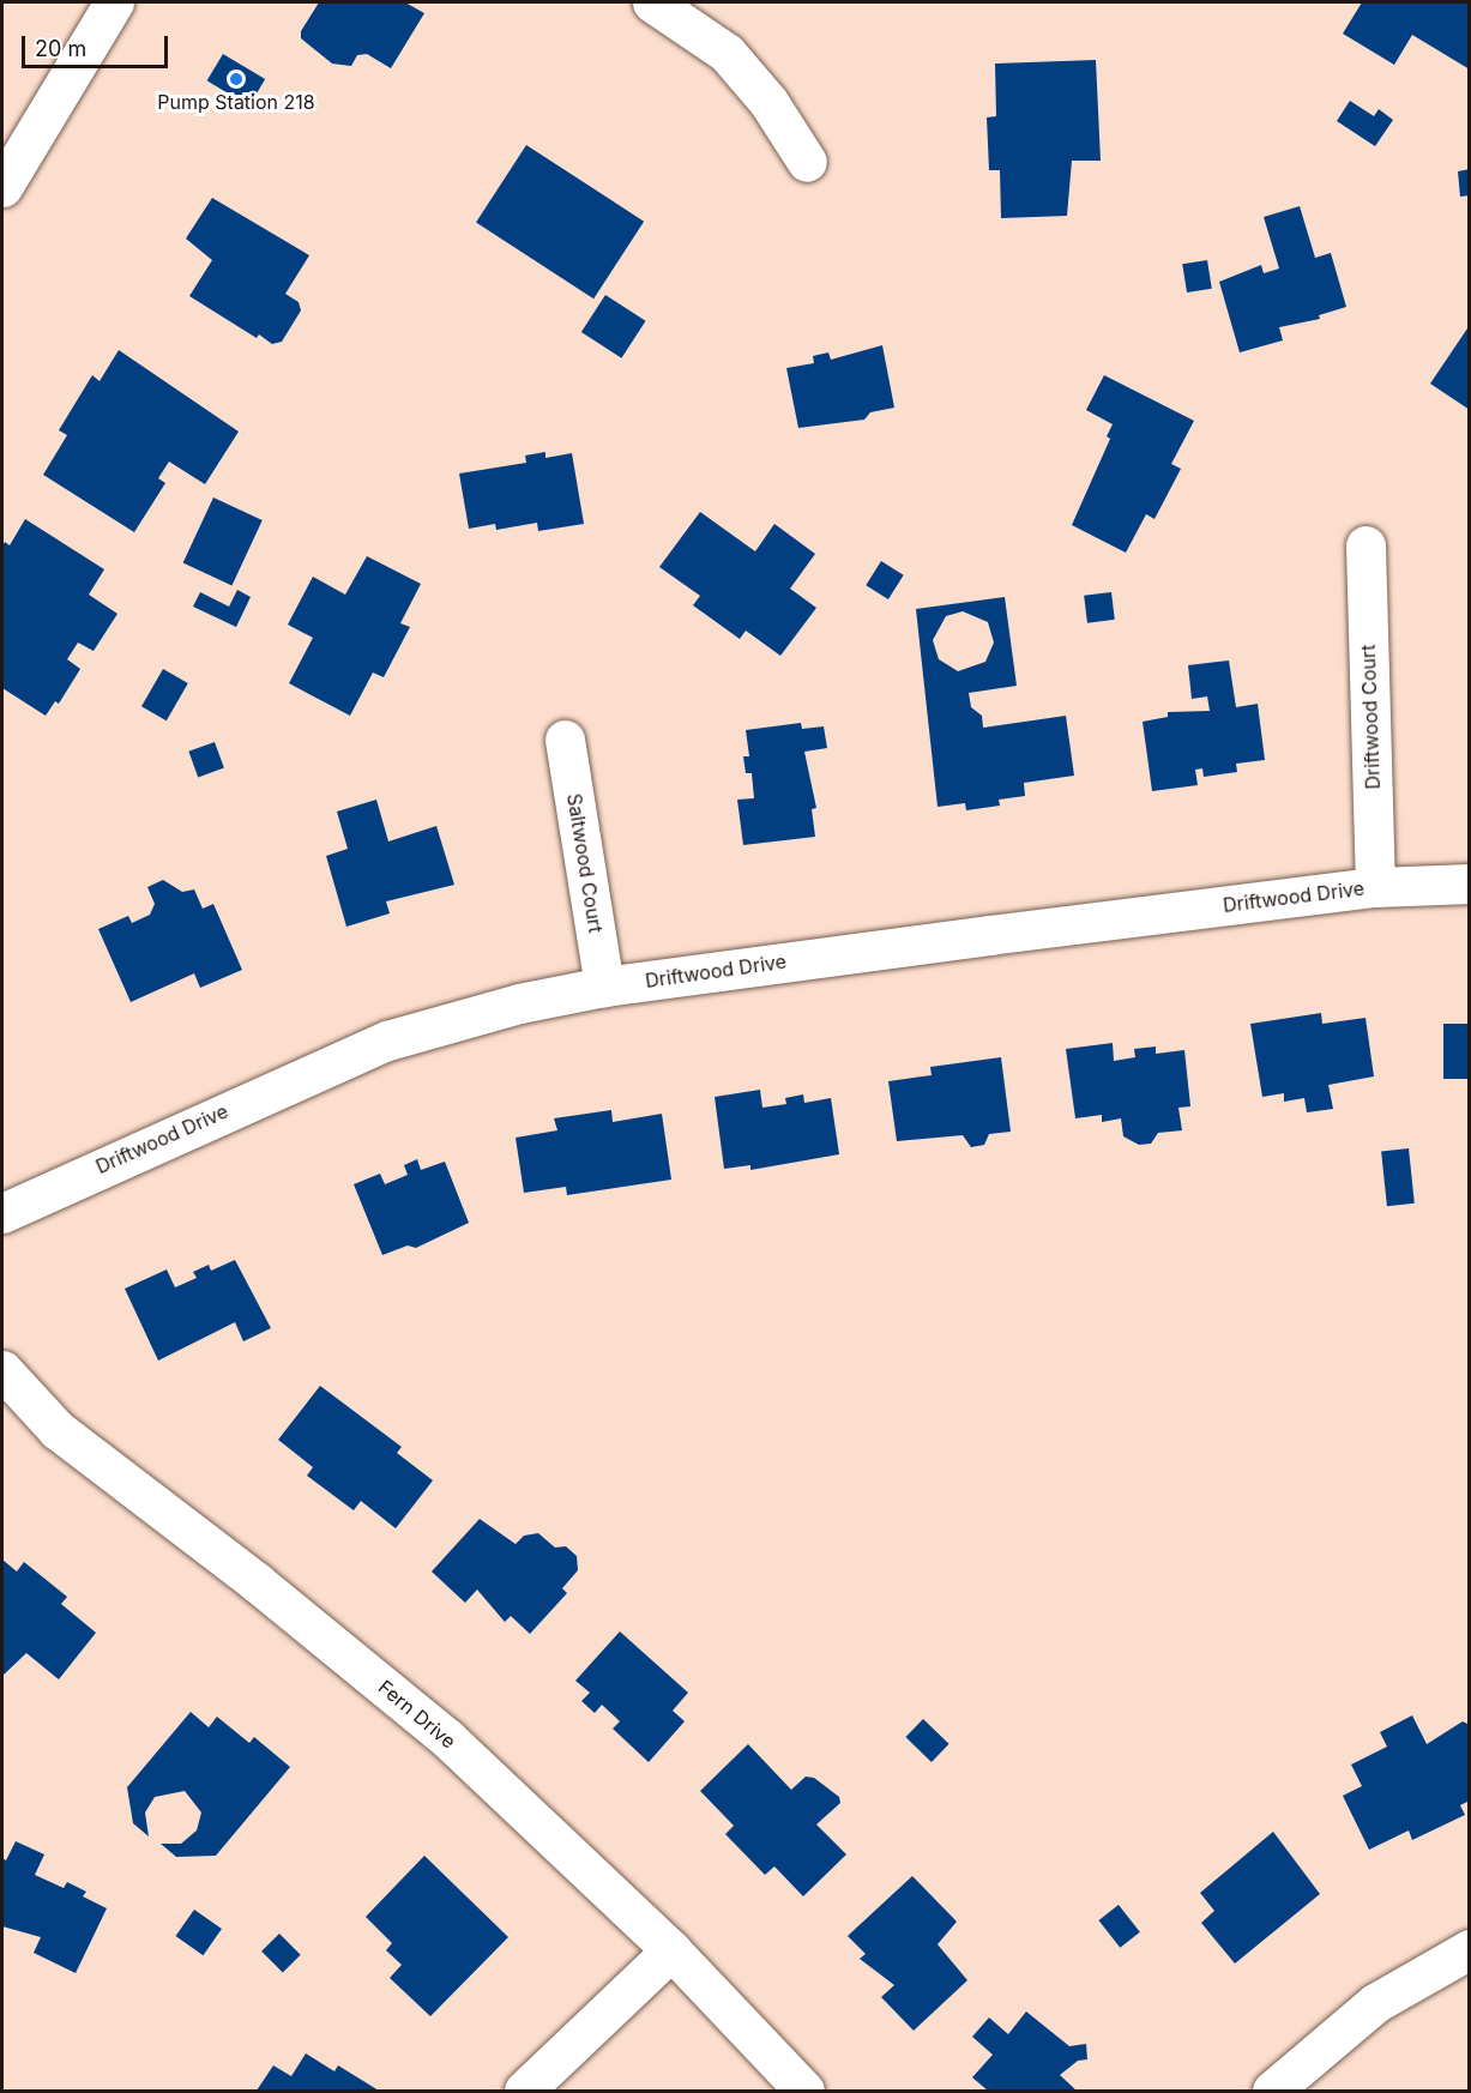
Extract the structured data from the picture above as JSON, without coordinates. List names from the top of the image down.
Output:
{
  "streets": {
    "street": [
      "Driftwood Court",
      "Saltwood Court",
      "Driftwood Drive",
      "Fern Drive"
    ]
  },
  "crossings": [
    ["Driftwood Court", "Driftwood Drive"],
    ["Saltwood Court", "Driftwood Drive"]
  ],
  "places": ["Pump Station 218"],
  "scale_bar": "20 m"
}
